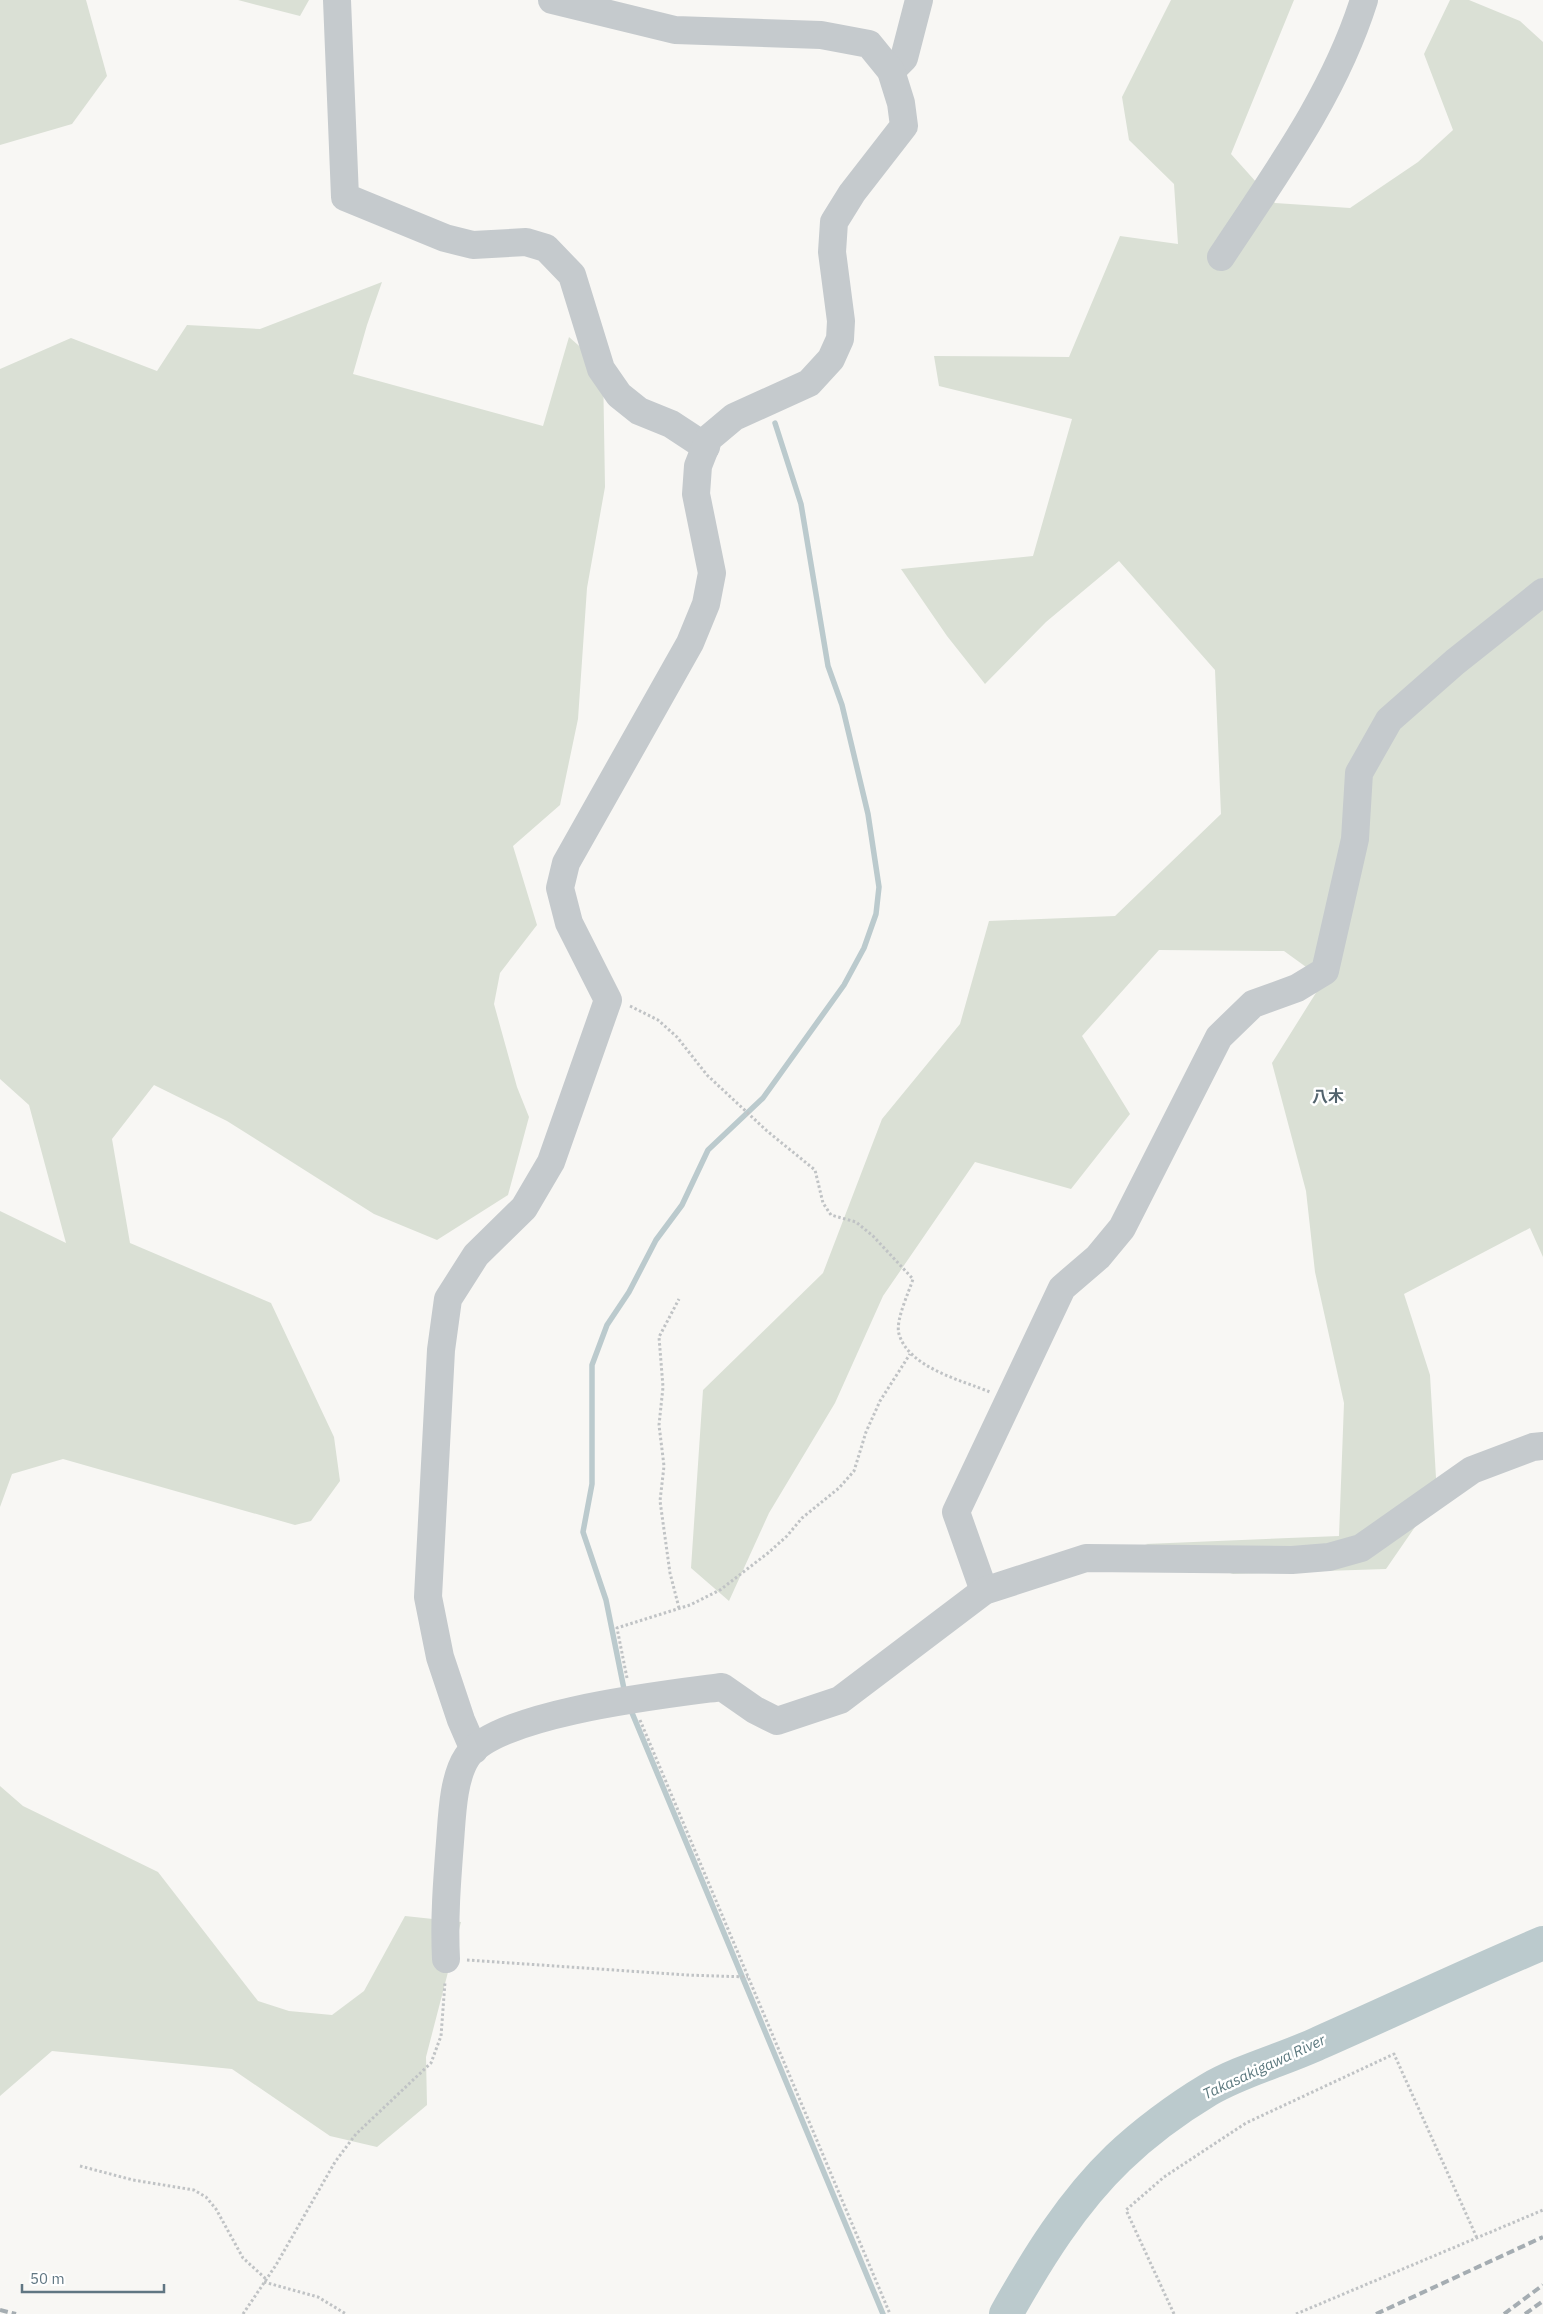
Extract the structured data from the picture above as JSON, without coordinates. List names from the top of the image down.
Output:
{
  "districts": ["八木"],
  "water": ["Takasakigawa River"],
  "scale_bar": "50 m"
}
